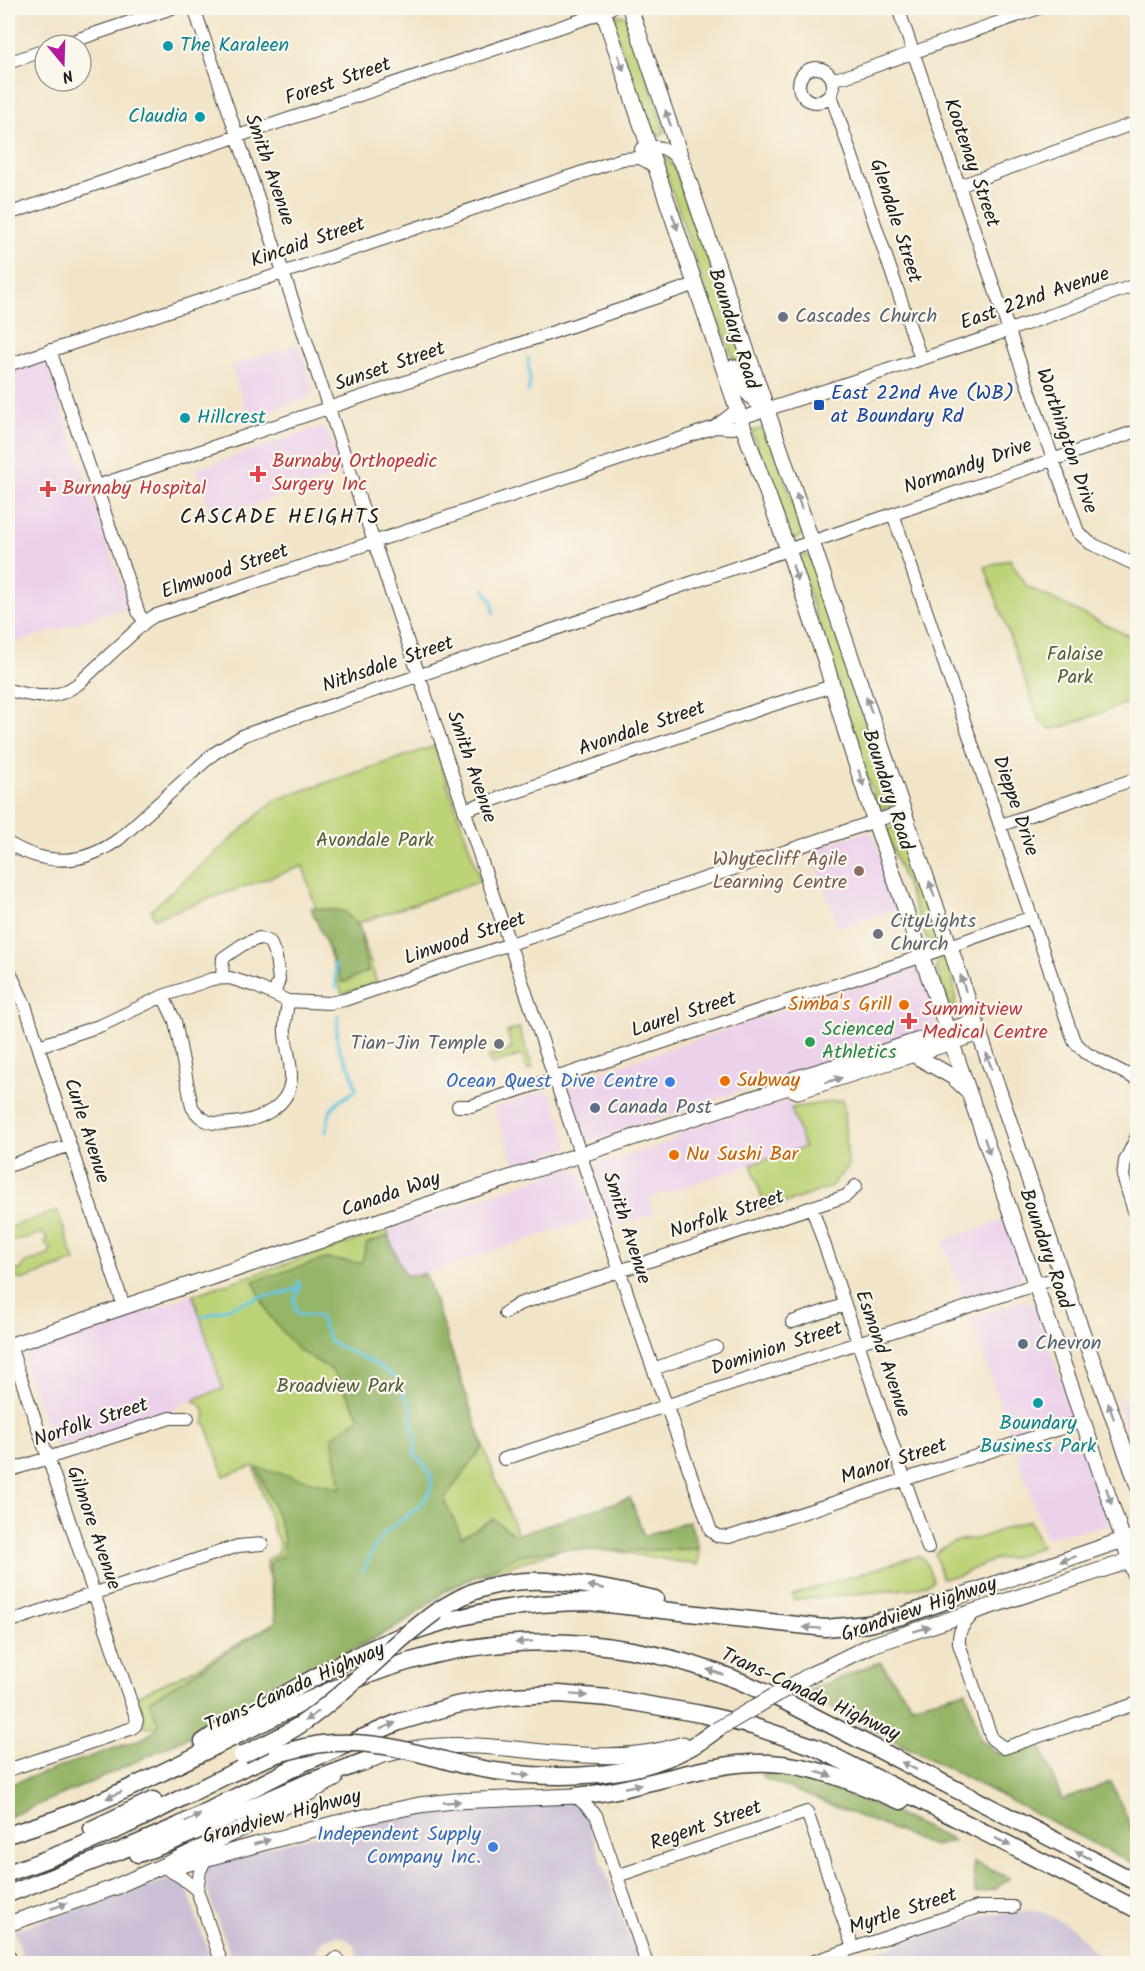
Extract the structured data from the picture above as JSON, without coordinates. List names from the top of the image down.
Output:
{
  "streets": {
    "highway": ["Trans-Canada Highway"],
    "main road": ["Boundary Road", "Canada Way", "Grandview Highway"],
    "street": [
      "Forest Street",
      "Kootenay Street",
      "Smith Avenue",
      "Glendale Street",
      "Kincaid Street",
      "East 22nd Avenue",
      "Sunset Street",
      "Worthington Drive",
      "Normandy Drive",
      "Elmwood Street",
      "Nithsdale Street",
      "Avondale Street",
      "Dieppe Drive",
      "Linwood Street",
      "Laurel Street",
      "Curle Avenue",
      "Norfolk Street",
      "Dominion Street",
      "Esmond Avenue",
      "Manor Street",
      "Gilmore Avenue",
      "Regent Street",
      "Myrtle Street"
    ]
  },
  "crossings": [
    ["Forest Street", "Smith Avenue"],
    ["Forest Street", "Boundary Road"],
    ["Kootenay Street", "East 22nd Avenue"],
    ["Kootenay Street", "Worthington Drive"],
    ["Smith Avenue", "Kincaid Street"],
    ["Smith Avenue", "Sunset Street"],
    ["Smith Avenue", "Elmwood Street"],
    ["Smith Avenue", "Nithsdale Street"],
    ["Smith Avenue", "Avondale Street"],
    ["Smith Avenue", "Linwood Street"],
    ["Smith Avenue", "Laurel Street"],
    ["Smith Avenue", "Canada Way"],
    ["Smith Avenue", "Norfolk Street"],
    ["Smith Avenue", "Dominion Street"],
    ["Smith Avenue", "Manor Street"],
    ["Glendale Street", "East 22nd Avenue"],
    ["Kincaid Street", "Boundary Road"],
    ["East 22nd Avenue", "Boundary Road"],
    ["East 22nd Avenue", "Worthington Drive"],
    ["East 22nd Avenue", "Elmwood Street"],
    ["Boundary Road", "Sunset Street"],
    ["Boundary Road", "Normandy Drive"],
    ["Boundary Road", "Elmwood Street"],
    ["Boundary Road", "Nithsdale Street"],
    ["Boundary Road", "Avondale Street"],
    ["Boundary Road", "Linwood Street"],
    ["Boundary Road", "Laurel Street"],
    ["Boundary Road", "Canada Way"],
    ["Boundary Road", "Dominion Street"],
    ["Boundary Road", "Manor Street"],
    ["Boundary Road", "Grandview Highway"],
    ["Worthington Drive", "Normandy Drive"],
    ["Normandy Drive", "Nithsdale Street"],
    ["Normandy Drive", "Dieppe Drive"],
    ["Dieppe Drive", "Laurel Street"],
    ["Linwood Street", "Curle Avenue"],
    ["Curle Avenue", "Canada Way"],
    ["Canada Way", "Gilmore Avenue"],
    ["Norfolk Street", "Esmond Avenue"],
    ["Norfolk Street", "Gilmore Avenue"],
    ["Dominion Street", "Esmond Avenue"],
    ["Esmond Avenue", "Manor Street"],
    ["Regent Street", "Myrtle Street"]
  ],
  "districts": ["CASCADE HEIGHTS"],
  "parks": ["Falaise Park", "Avondale Park", "Broadview Park"],
  "places": {
    "other": [
      "The Karaleen",
      "Claudia",
      "Cascades Church",
      "Hillcrest",
      "Whytecliff Agile Learning Centre",
      "CityLights Church",
      "Simba's Grill",
      "Scienced Athletics",
      "Tian-Jin Temple",
      "Subway",
      "Ocean Quest Dive Centre",
      "Canada Post",
      "Nu Sushi Bar",
      "Chevron",
      "Boundary Business Park",
      "Independent Supply Company Inc."
    ],
    "transit": ["East 22nd Ave (WB) at Boundary Rd"],
    "health": ["Burnaby Orthopedic Surgery Inc", "Burnaby Hospital", "Summitview Medical Centre"]
  },
  "north": "bottom"
}
